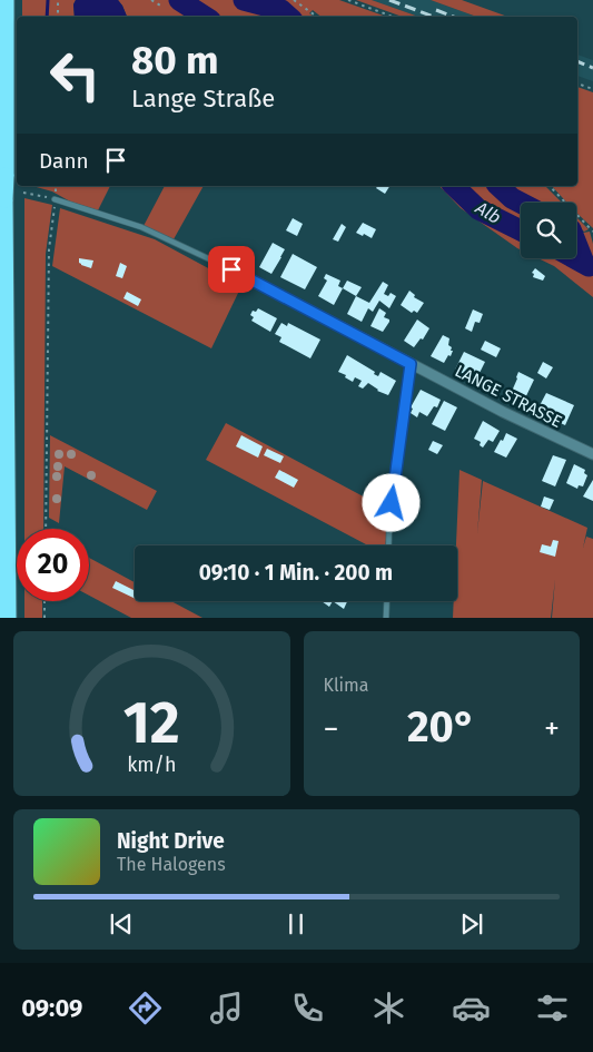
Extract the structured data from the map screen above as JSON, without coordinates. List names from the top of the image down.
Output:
{
  "streets": {
    "street": ["LANGE STRASSE"]
  },
  "water": ["Alb"],
  "page": {
    "turn": ["80 m", "Lange Straße"],
    "then": "Dann",
    "limit": "20",
    "trip": "09:10 · 1 Min. · 200 m",
    "tile": "Klima",
    "heat": ["−", "20°", "+"],
    "song": ["Night Drive", "The Halogens"],
    "tabs": "09:09",
    "gauge": ["12", "km/h"]
  }
}
